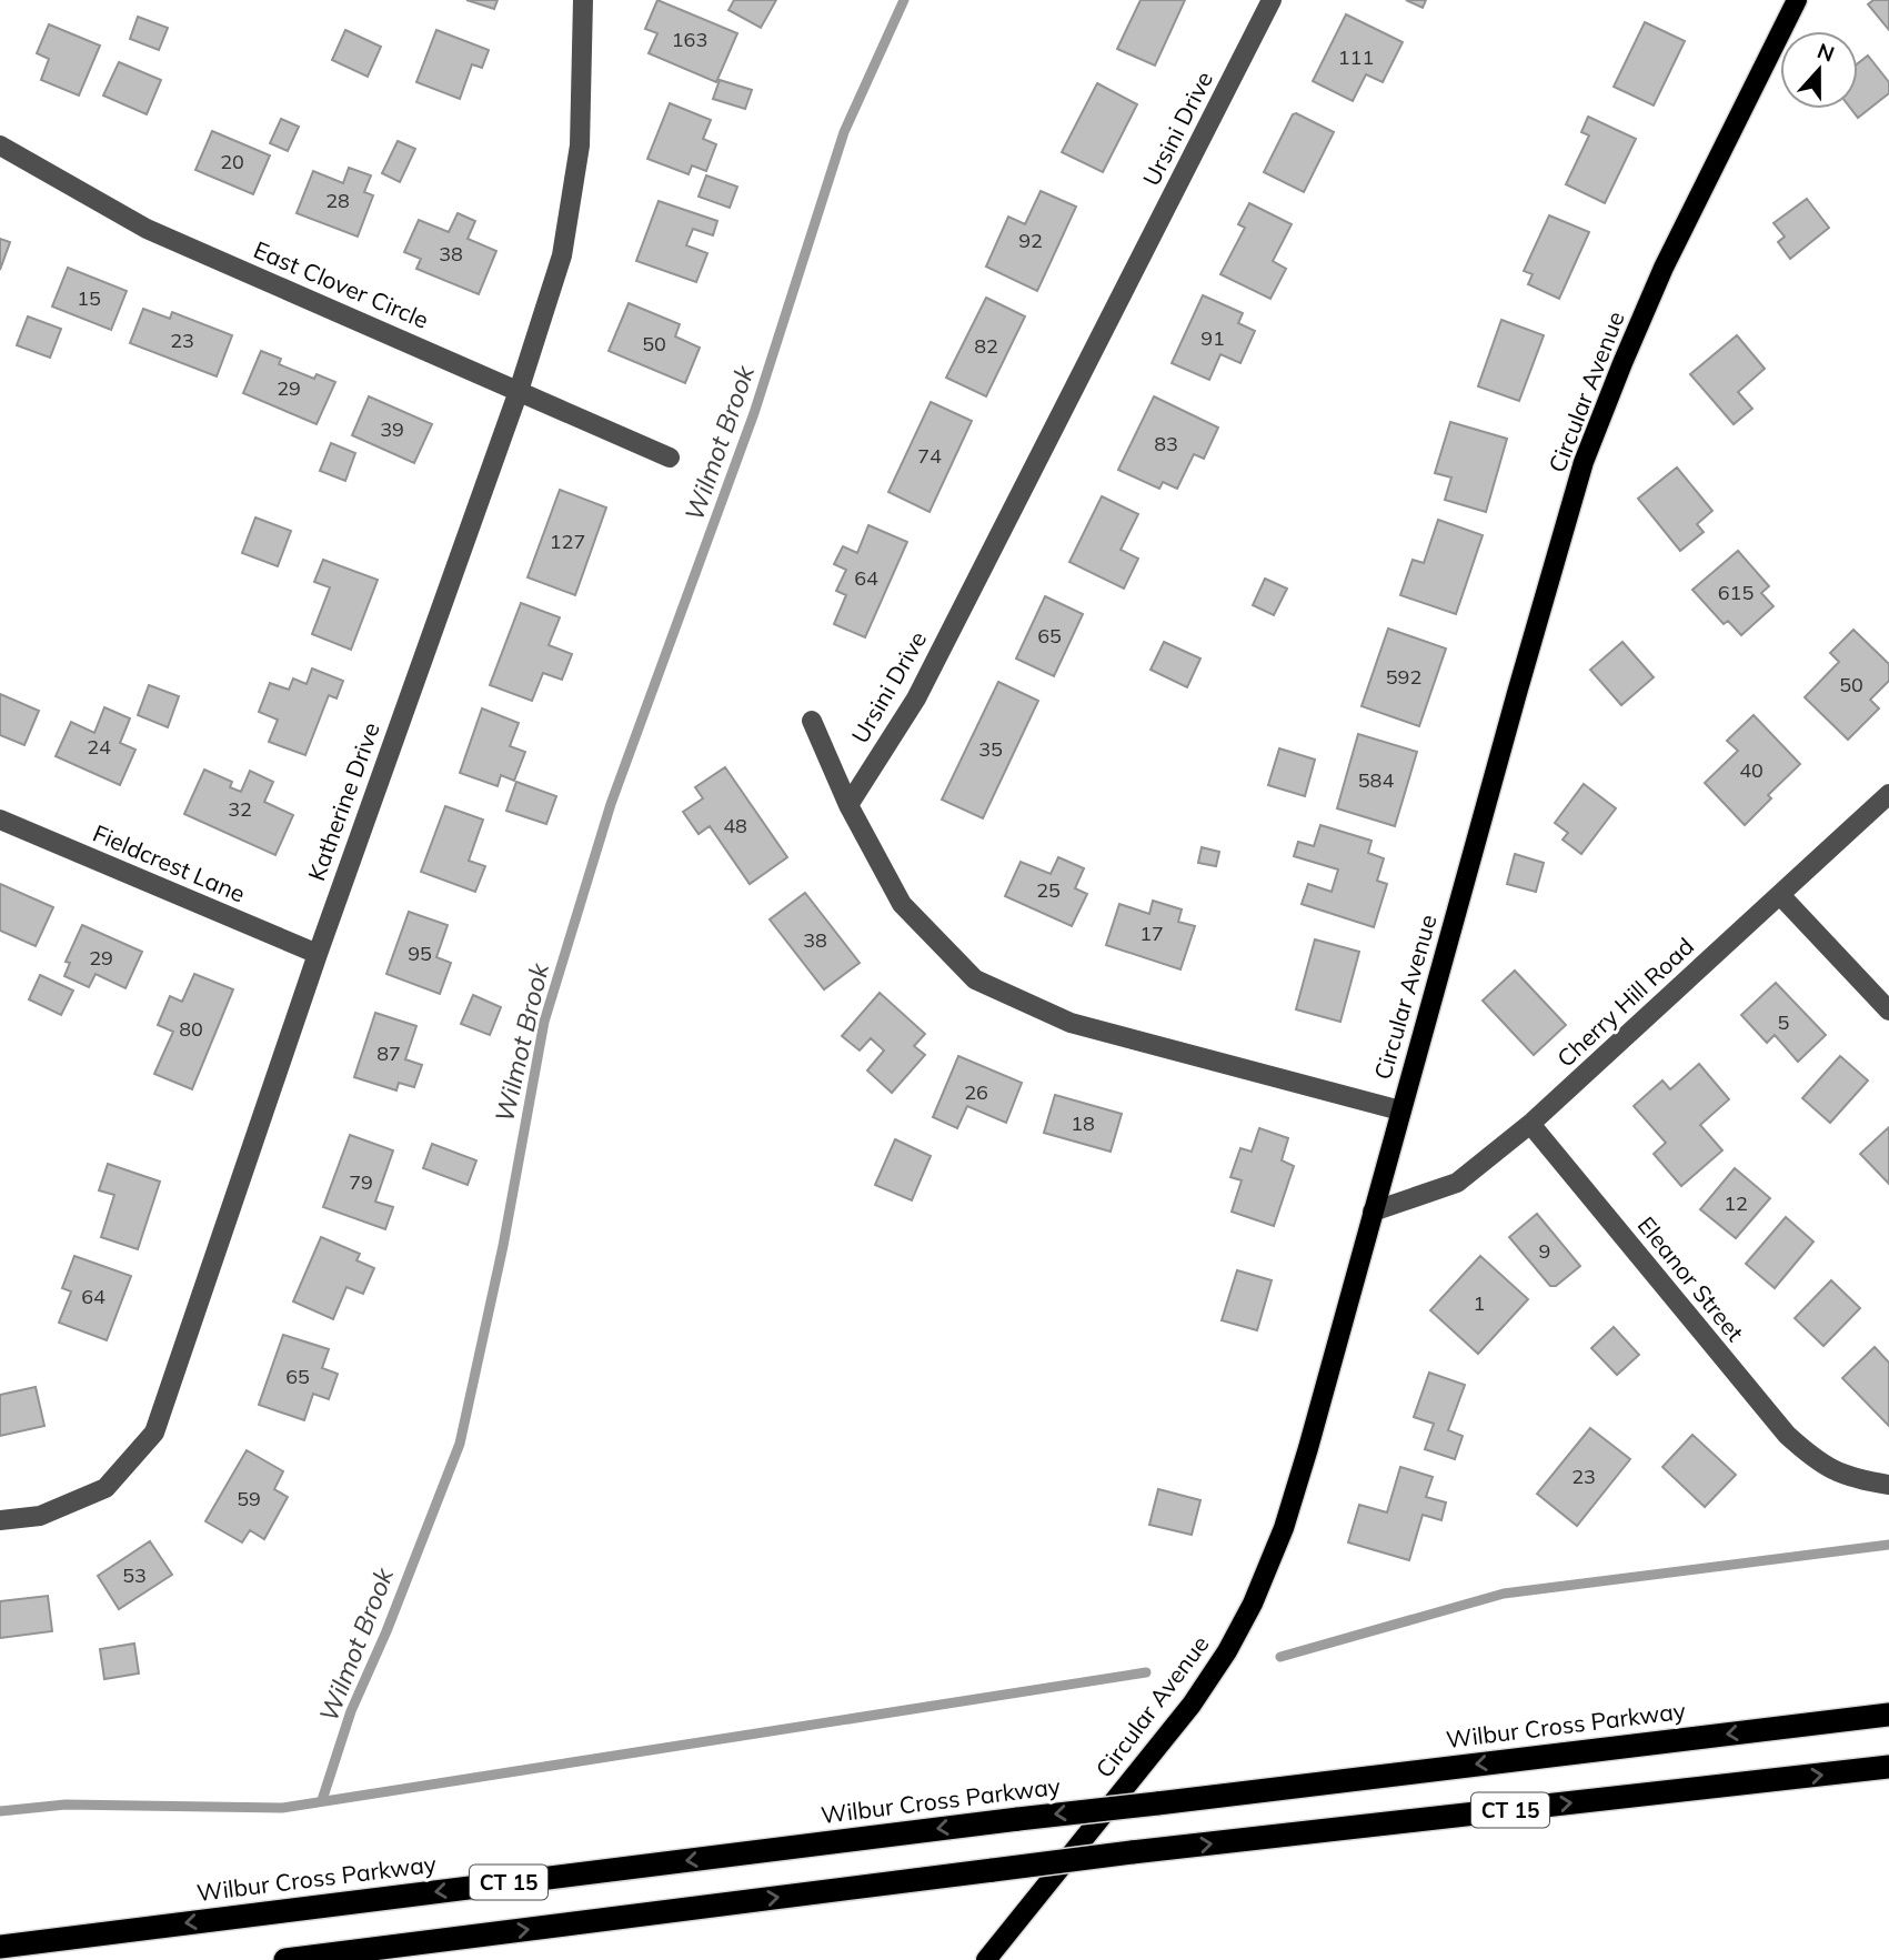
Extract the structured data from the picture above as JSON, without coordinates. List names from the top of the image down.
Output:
{
  "streets": {
    "highway": ["Wilbur Cross Parkway", "CT 15"],
    "main road": ["Circular Avenue"],
    "street": [
      "Ursini Drive",
      "East Clover Circle",
      "Katherine Drive",
      "Fieldcrest Lane",
      "Cherry Hill Road",
      "Eleanor Street"
    ]
  },
  "crossings": [
    ["East Clover Circle", "Katherine Drive"],
    ["Circular Avenue", "Cherry Hill Road"],
    ["Katherine Drive", "Fieldcrest Lane"],
    ["Cherry Hill Road", "Eleanor Street"]
  ],
  "water": ["Wilmot Brook"],
  "house_numbers": [
    "163",
    "111",
    "20",
    "28",
    "92",
    "38",
    "15",
    "91",
    "23",
    "50",
    "82",
    "29",
    "39",
    "83",
    "74",
    "127",
    "64",
    "615",
    "65",
    "592",
    "50",
    "24",
    "35",
    "40",
    "584",
    "32",
    "48",
    "25",
    "17",
    "38",
    "95",
    "29",
    "5",
    "80",
    "87",
    "26",
    "18",
    "79",
    "12",
    "9",
    "64",
    "1",
    "65",
    "23",
    "59",
    "53"
  ],
  "north": "top"
}
